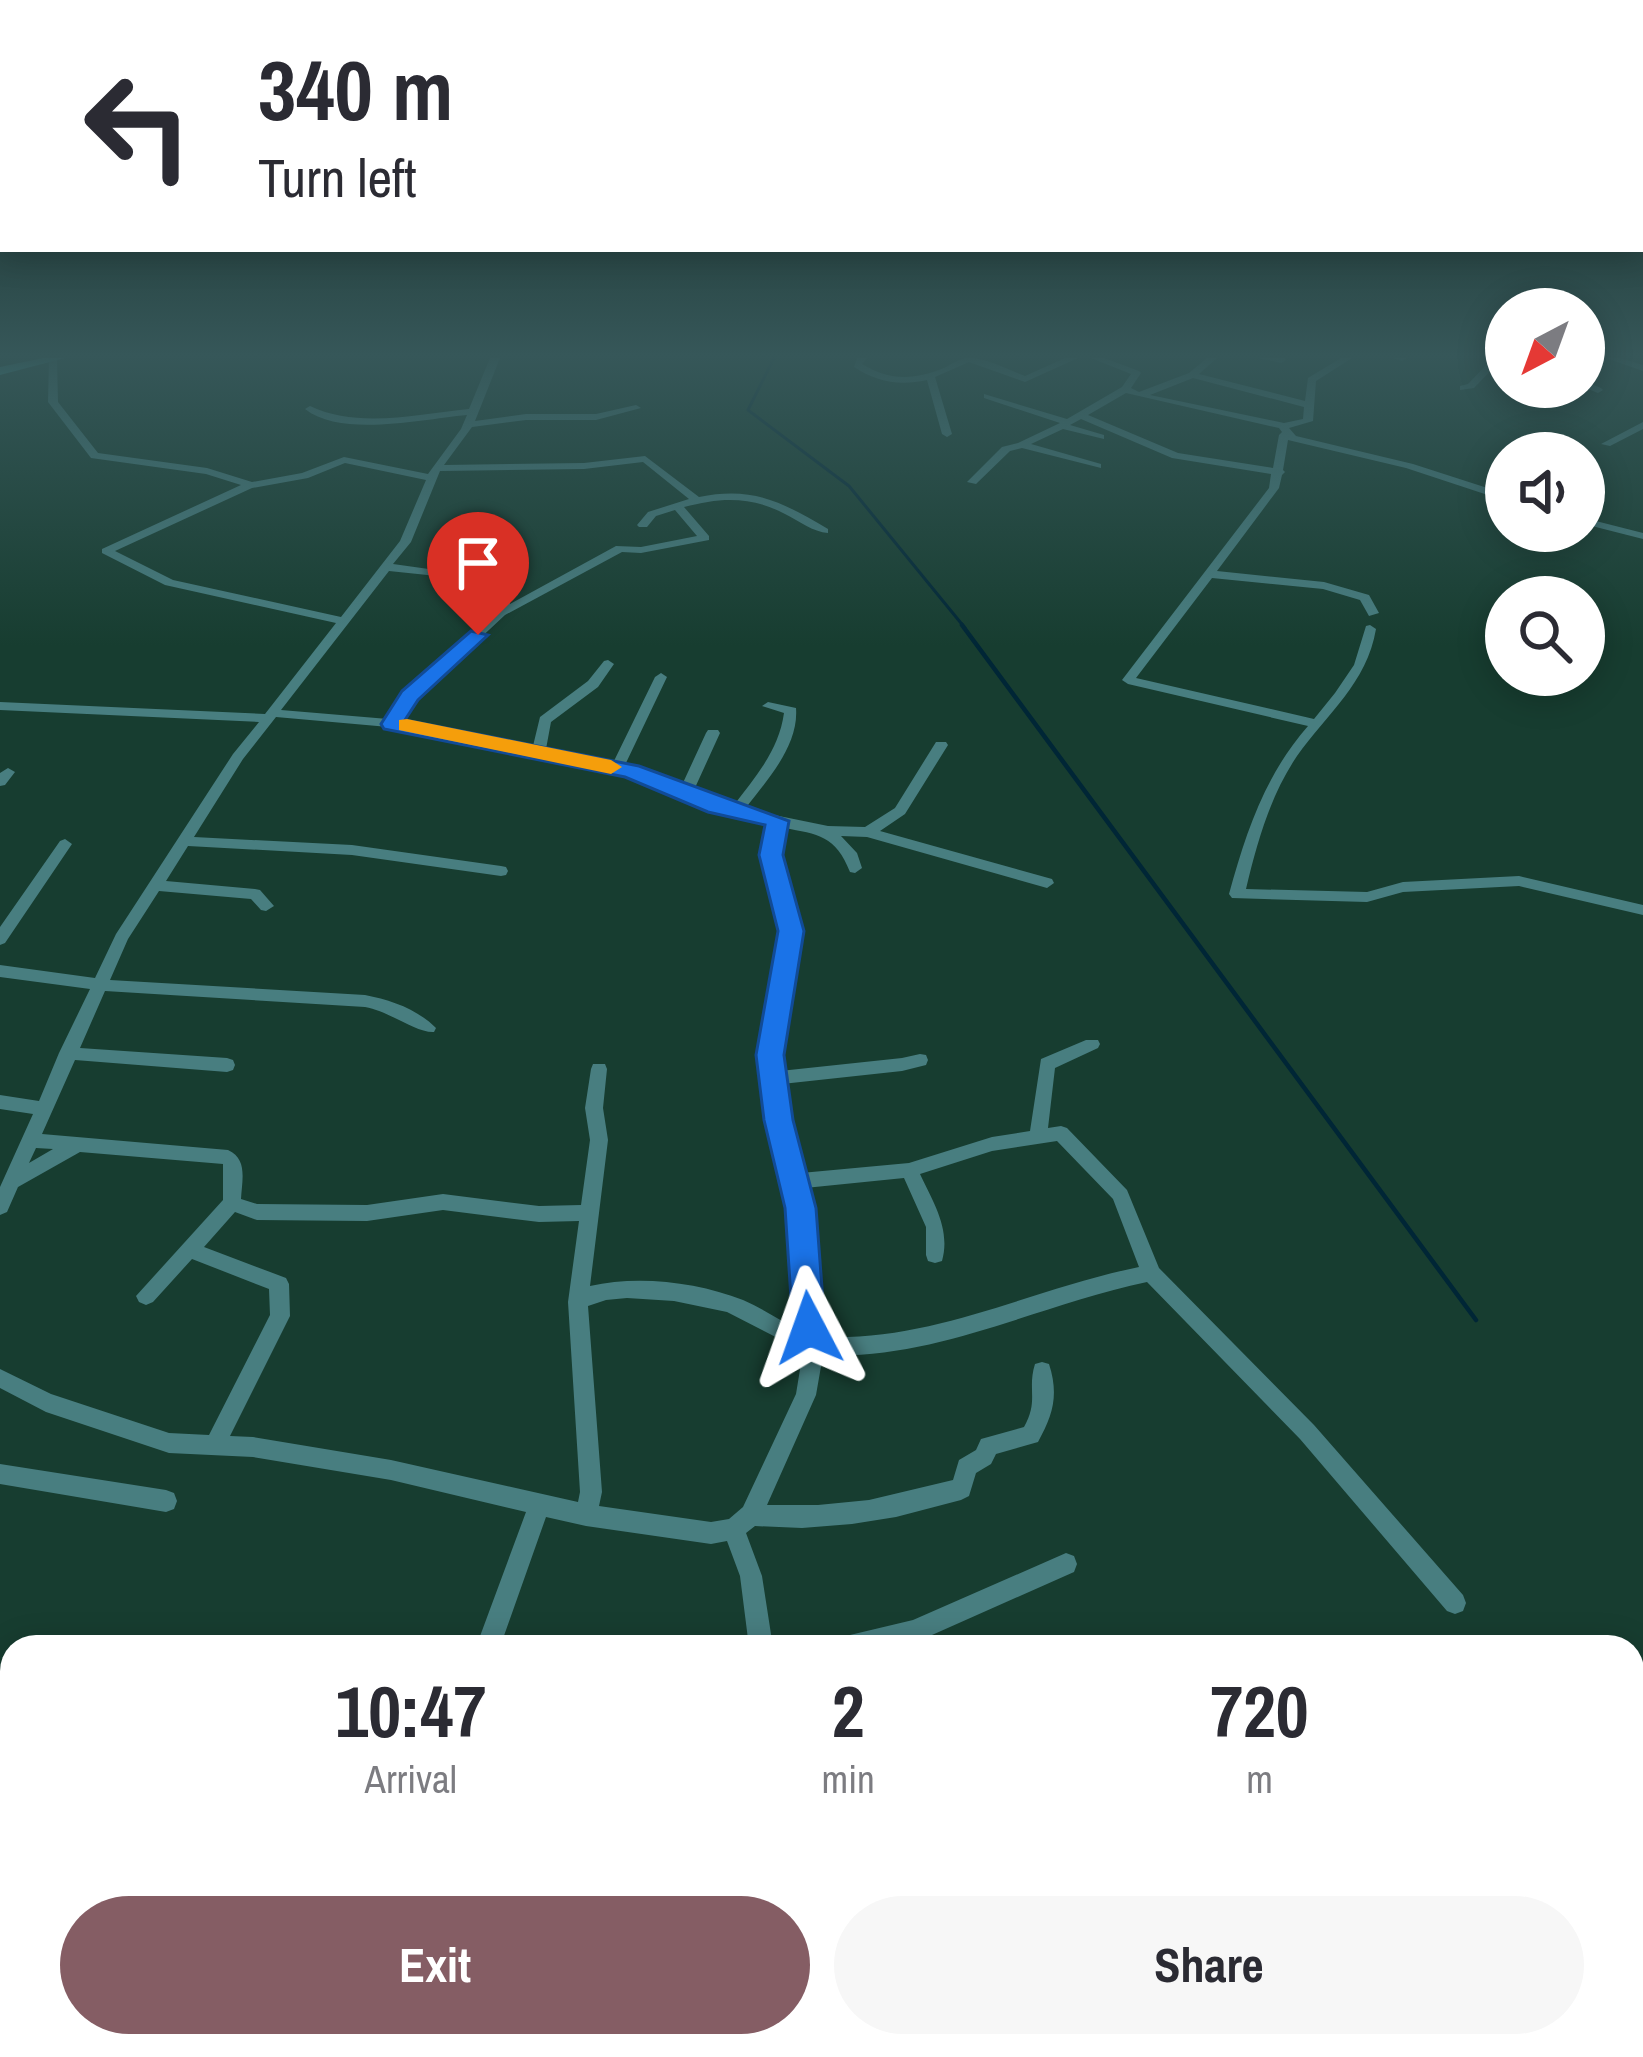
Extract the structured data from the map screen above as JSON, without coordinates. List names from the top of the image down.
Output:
{
  "north": "bottom left",
  "page": {
    "turn": ["340 m", "Turn left"],
    "eta": [
      "10:47",
      "Arrival",
      "2",
      "min",
      "720",
      "m"
    ],
    "buttons": ["Exit", "Share"]
  }
}
